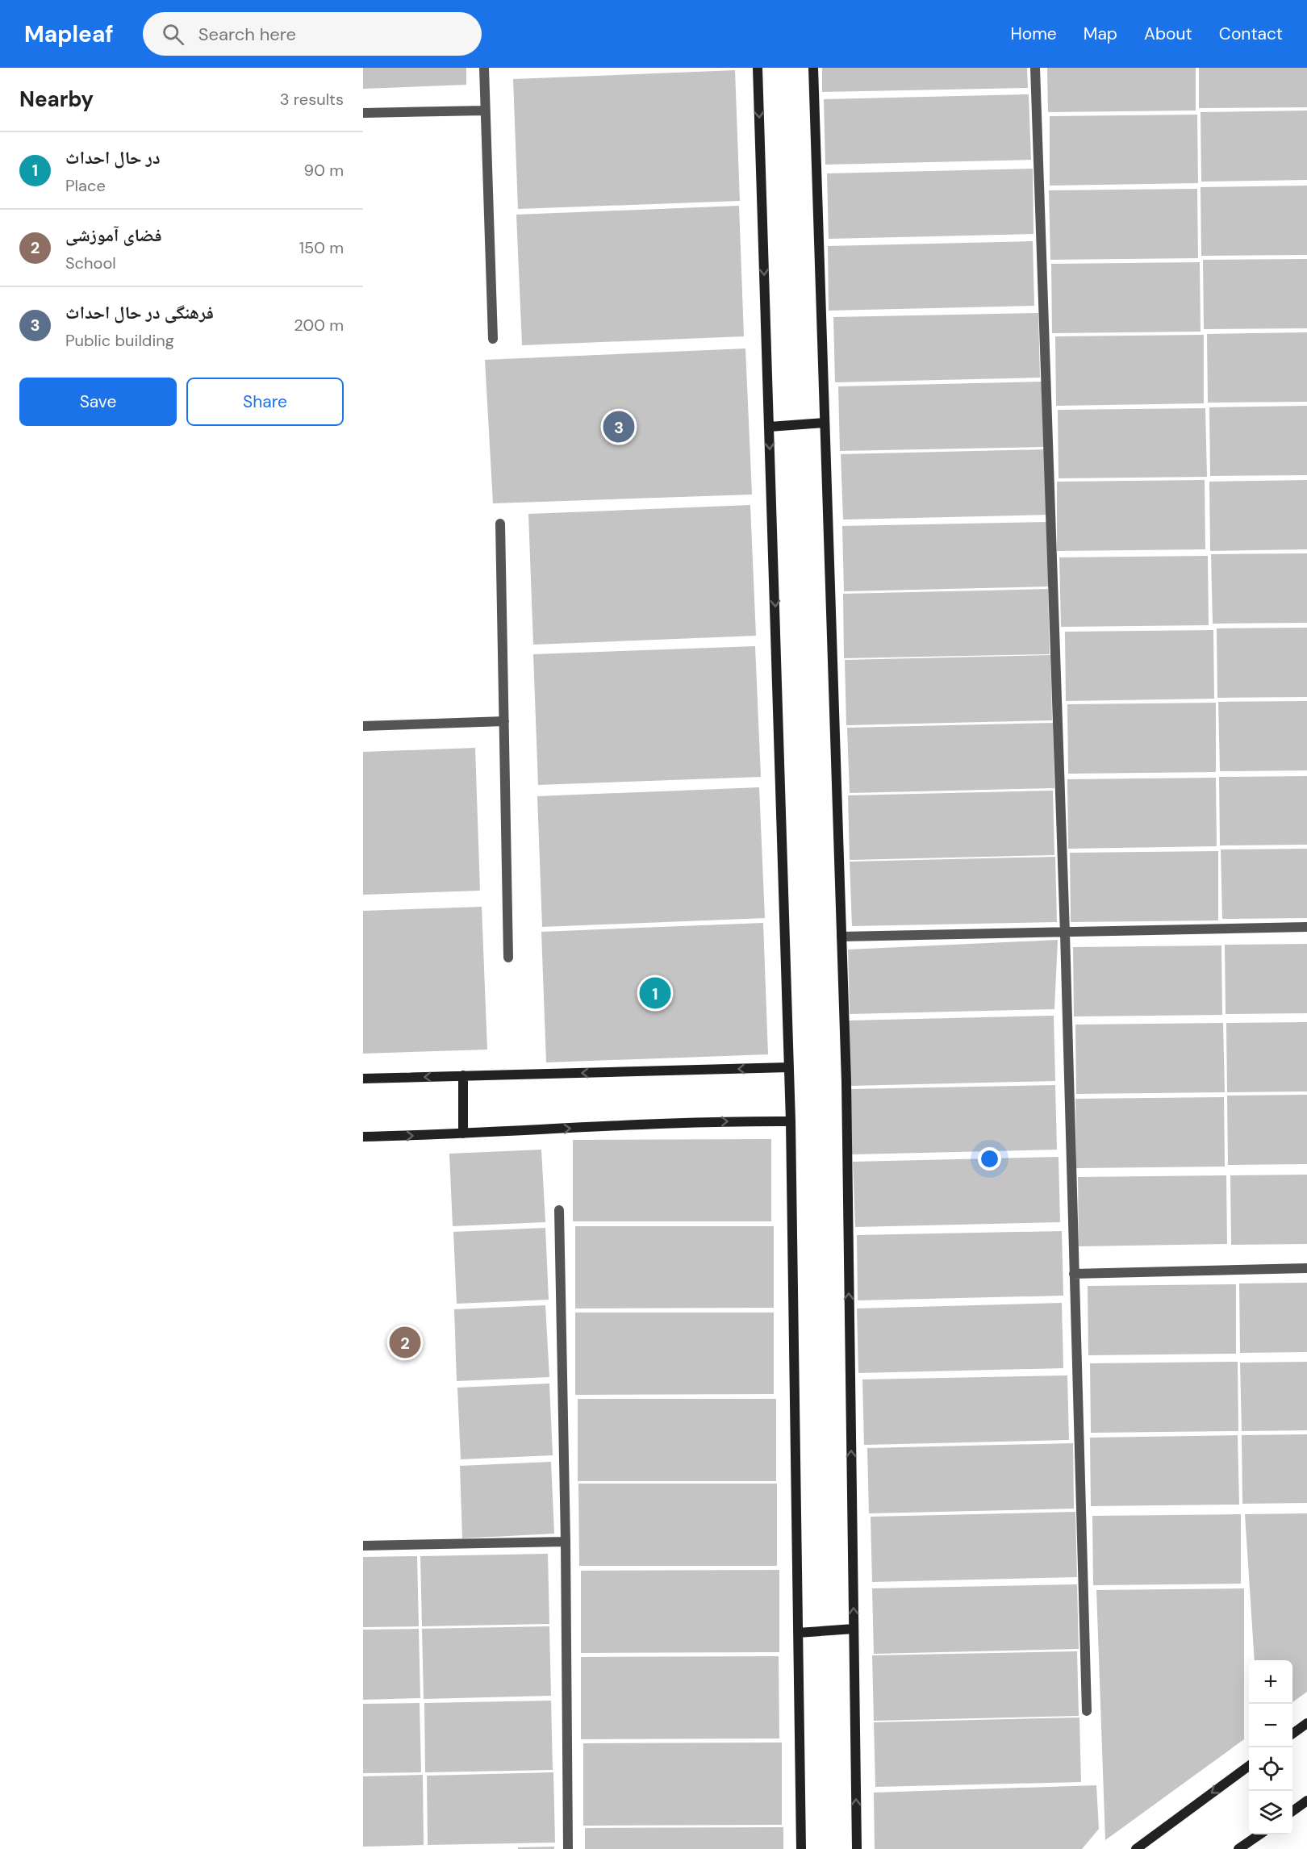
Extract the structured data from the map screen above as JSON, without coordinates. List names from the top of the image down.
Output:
{
  "page": {
    "header": "Mapleaf",
    "search": "Search here",
    "nav": [
      "Home",
      "Map",
      "About",
      "Contact"
    ],
    "heading": ["Nearby", "3 results"],
    "list": [
      {
        "mark": "1",
        "name": "در حال احداث",
        "note": "Place",
        "value": "90 m"
      },
      {
        "mark": "2",
        "name": "فضای آموزشی",
        "note": "School",
        "value": "150 m"
      },
      {
        "mark": "3",
        "name": "فرهنگی در حال احداث",
        "note": "Public building",
        "value": "200 m"
      }
    ],
    "buttons": ["Save", "Share"],
    "pins": ["3", "1", "2"],
    "map_buttons": ["+", "−"]
  }
}
